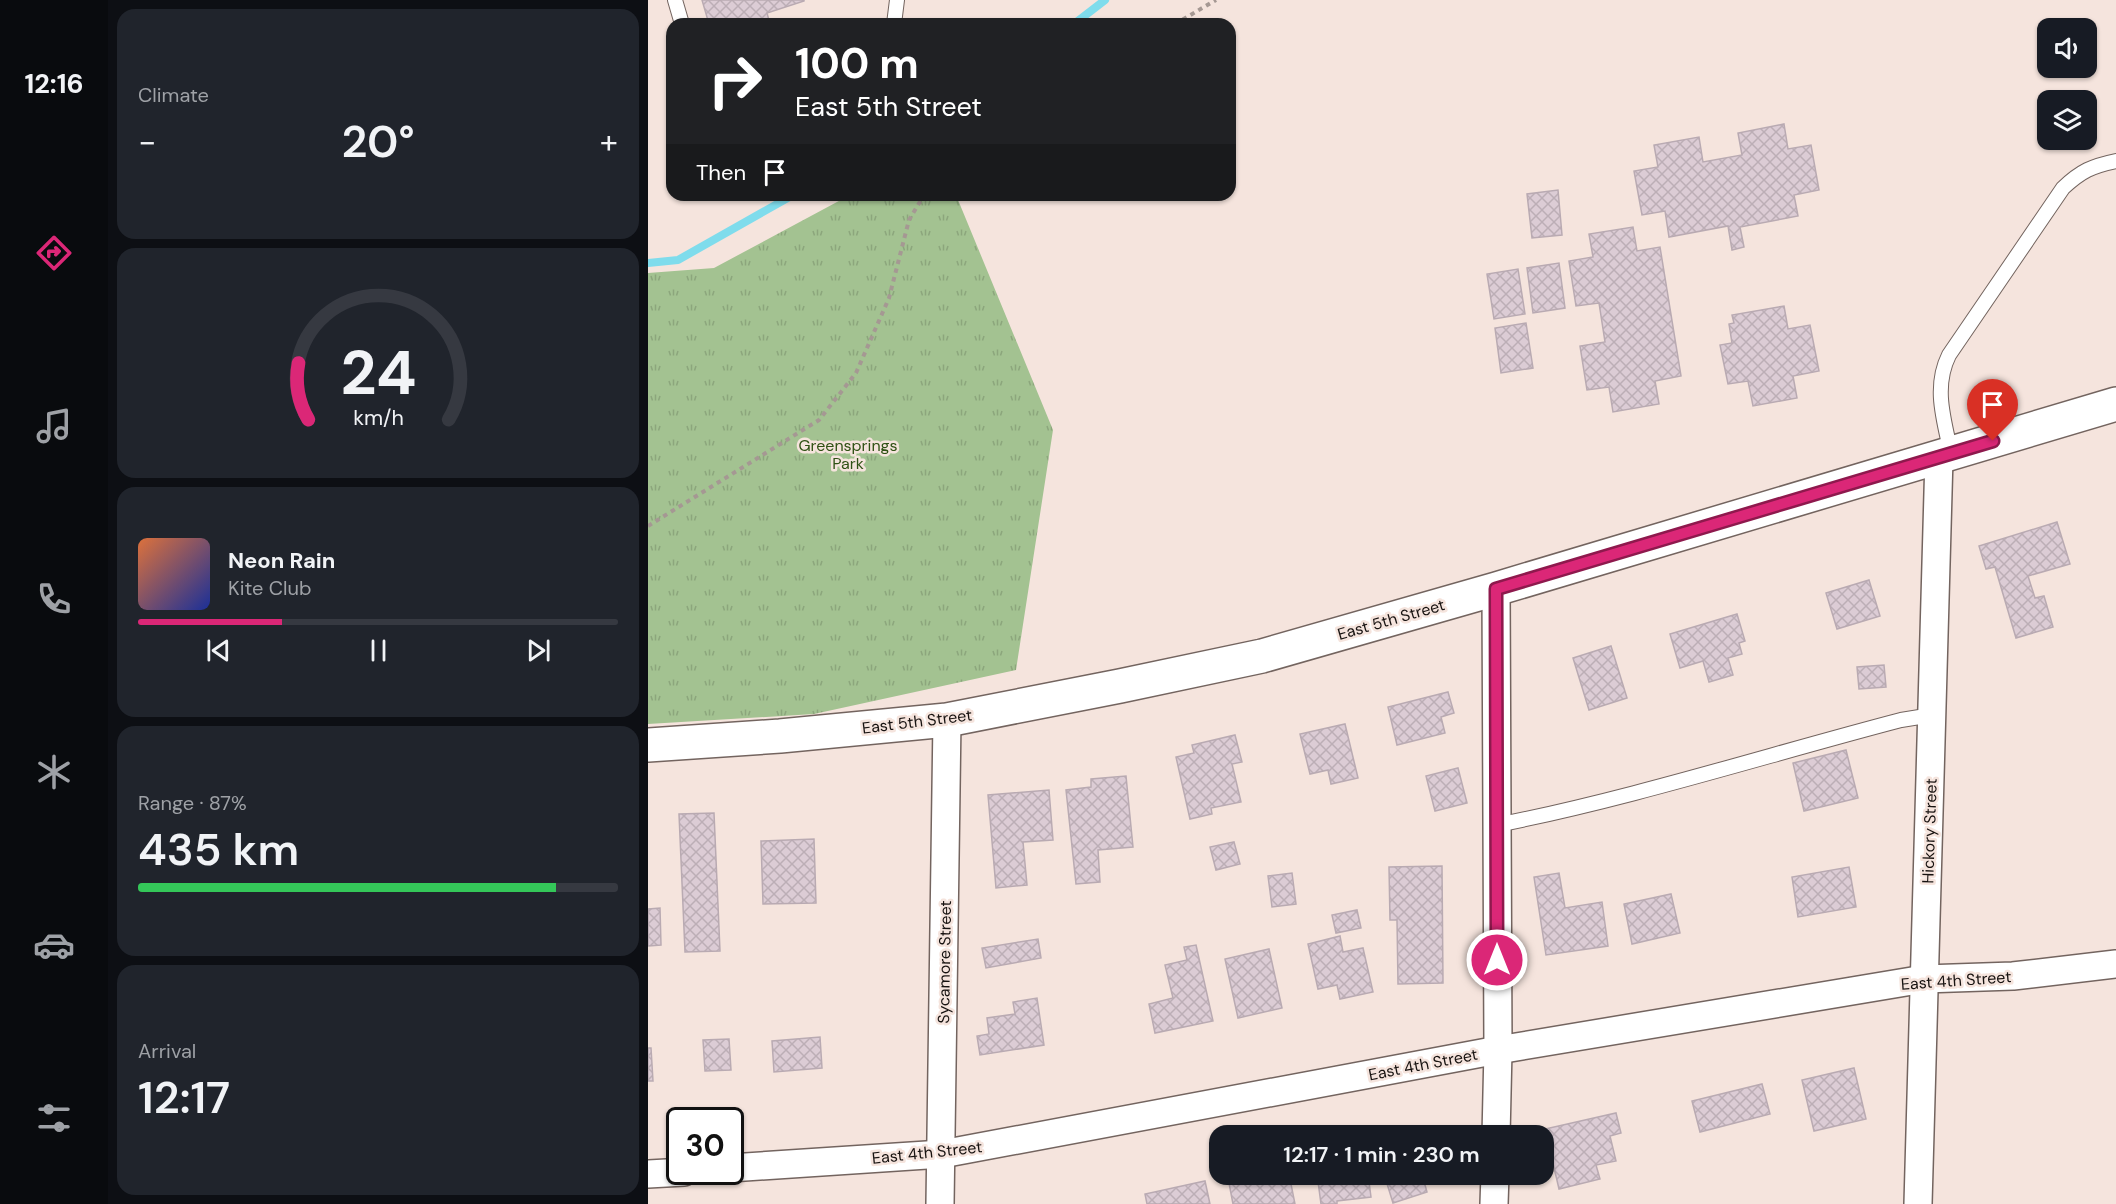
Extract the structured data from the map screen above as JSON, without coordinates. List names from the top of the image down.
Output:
{
  "streets": {
    "main road": ["East 5th Street"],
    "street": ["Hickory Street", "Sycamore Street", "East 4th Street"]
  },
  "crossings": [
    ["East 5th Street", "Hickory Street"],
    ["East 5th Street", "Sycamore Street"],
    ["Hickory Street", "East 4th Street"],
    ["Sycamore Street", "East 4th Street"]
  ],
  "parks": ["Greensprings Park"],
  "page": {
    "tabs": "12:16",
    "tile": [
      "Climate",
      ["Range · 87%", "435 km"],
      ["Arrival", "12:17"]
    ],
    "turn": ["100 m", "East 5th Street"],
    "heat": ["−", "20°", "+"],
    "then": "Then",
    "song": ["Neon Rain", "Kite Club"],
    "limit": "30",
    "trip": "12:17 · 1 min · 230 m",
    "gauge": ["24", "km/h"]
  }
}
